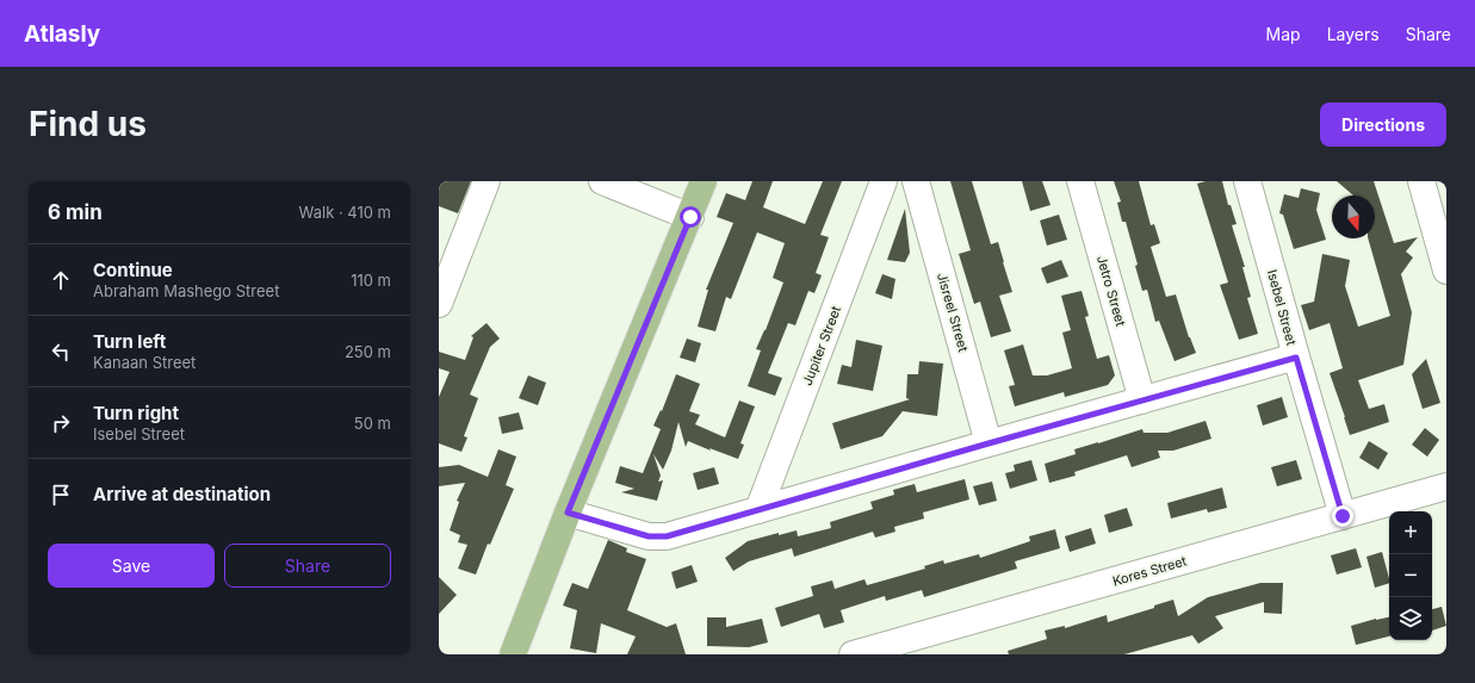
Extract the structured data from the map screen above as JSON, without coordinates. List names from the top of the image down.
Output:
{
  "streets": {
    "street": [
      "Jetro Street",
      "Isebel Street",
      "Jisreel Street",
      "Jupiter Street",
      "Kores Street"
    ]
  },
  "crossings": [
    ["Isebel Street", "Kores Street"]
  ],
  "north": "bottom",
  "page": {
    "header": "Atlasly",
    "nav": ["Map", "Layers", "Share"],
    "buttons": [
      "Directions",
      ["Save", "Share"]
    ],
    "title": "Find us",
    "heading": ["6 min", "Walk · 410 m"],
    "list": [
      ["Continue", "Abraham Mashego Street", "110 m"],
      ["Turn left", "Kanaan Street", "250 m"],
      ["Turn right", "Isebel Street", "50 m"],
      "Arrive at destination"
    ],
    "map_buttons": ["+", "−"]
  }
}
